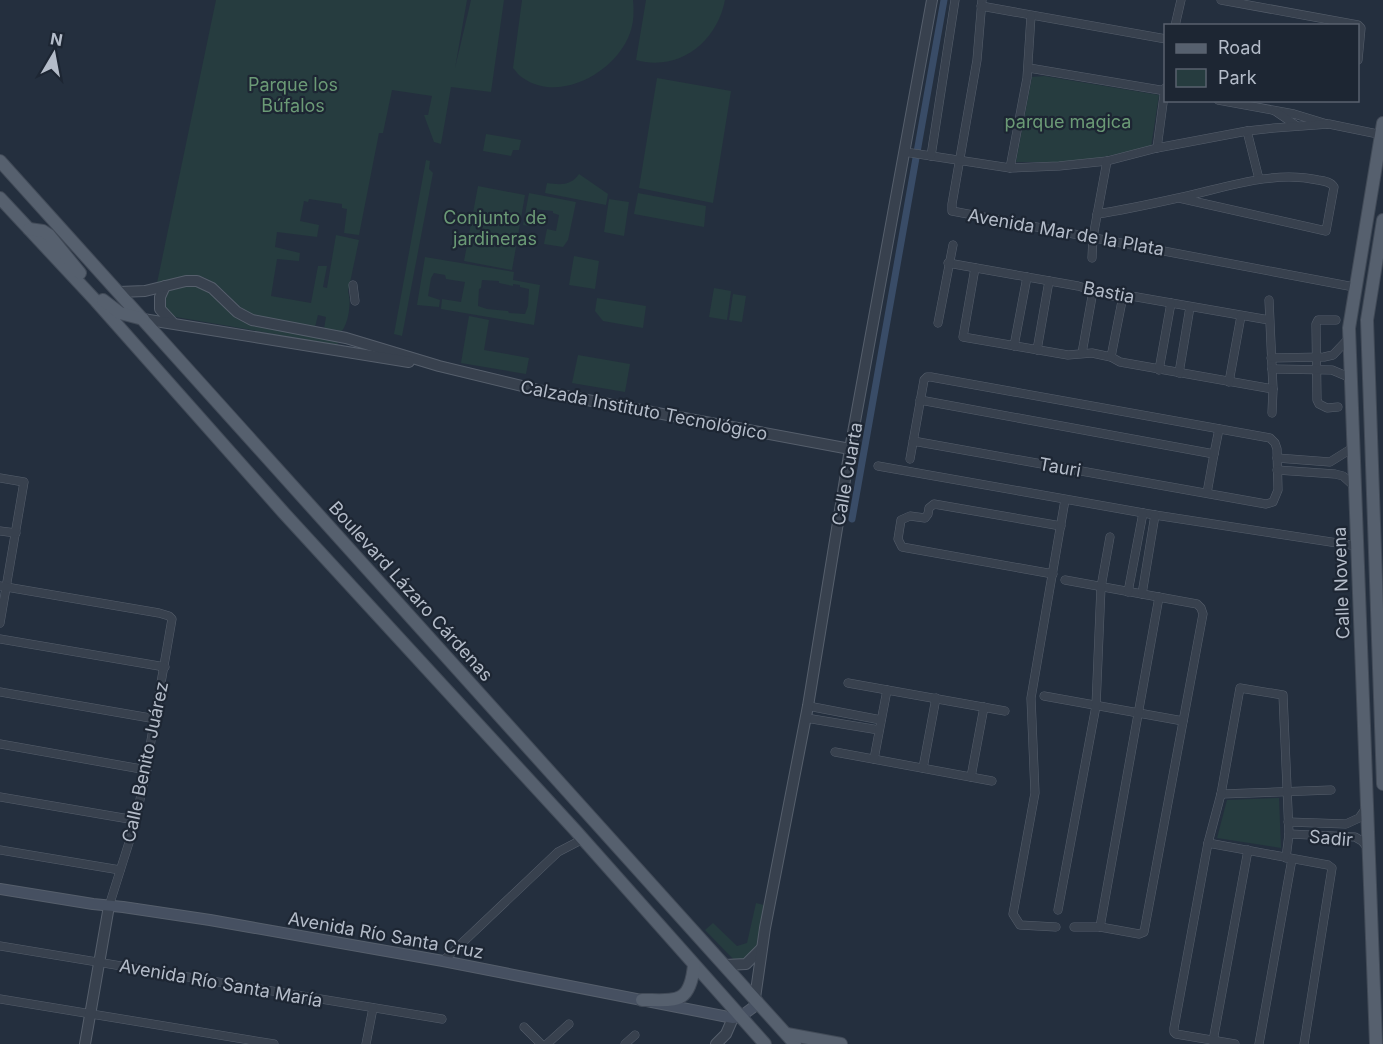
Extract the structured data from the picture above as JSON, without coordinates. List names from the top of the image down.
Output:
{
  "streets": {
    "main road": ["Calle Novena", "Boulevard Lázaro Cárdenas", "Avenida Río Santa Cruz"],
    "street": [
      "Avenida Mar de la Plata",
      "Bastia",
      "Calzada Instituto Tecnológico",
      "Tauri",
      "Calle Cuarta",
      "Calle Benito Juárez",
      "Sadir",
      "Avenida Río Santa María"
    ]
  },
  "crossings": [
    ["Avenida Mar de la Plata", "Calle Novena"],
    ["Calzada Instituto Tecnológico", "Calle Cuarta"],
    ["Calzada Instituto Tecnológico", "Boulevard Lázaro Cárdenas"],
    ["Calle Cuarta", "Boulevard Lázaro Cárdenas"],
    ["Calle Novena", "Sadir"],
    ["Calle Benito Juárez", "Avenida Río Santa Cruz"]
  ],
  "parks": ["Parque los Búfalos", "parque magica", "Conjunto de jardineras"],
  "legend": ["Road", "Park"],
  "north": "top"
}
